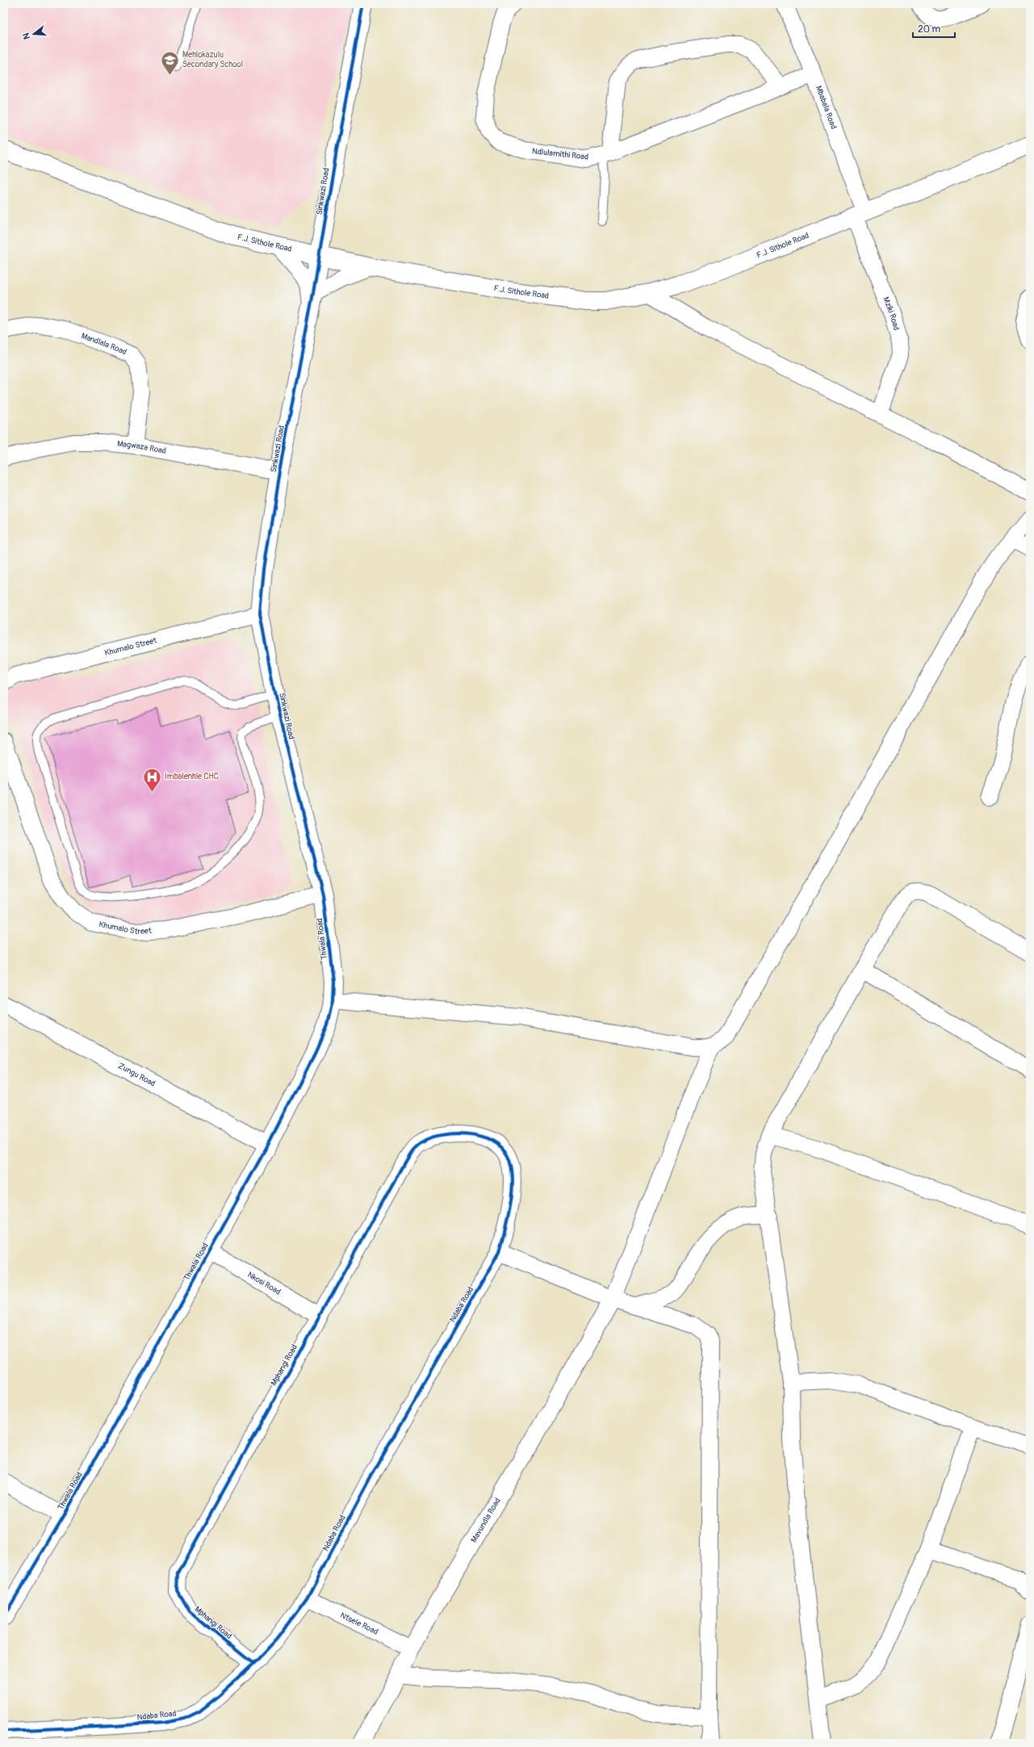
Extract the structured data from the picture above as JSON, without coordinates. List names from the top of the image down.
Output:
{
  "streets": {
    "street": [
      "Mbabala Road",
      "Ndlulamithi Road",
      "Sinkwazi Road",
      "F.J. Sithole Road",
      "Mziki Road",
      "Mandlala Road",
      "Magwaza Road",
      "Khumalo Street",
      "Thwala Road",
      "Zungu Road",
      "Nkosi Road",
      "Ndaba Road",
      "Mphangi Road",
      "Mavundla Road",
      "Ntsele Road"
    ]
  },
  "crossings": [
    ["Mbabala Road", "Ndlulamithi Road"],
    ["Mbabala Road", "F.J. Sithole Road"],
    ["Mbabala Road", "Mziki Road"],
    ["Sinkwazi Road", "F.J. Sithole Road"],
    ["Sinkwazi Road", "Magwaza Road"],
    ["Sinkwazi Road", "Khumalo Street"],
    ["Sinkwazi Road", "Thwala Road"],
    ["F.J. Sithole Road", "Mziki Road"],
    ["Mandlala Road", "Magwaza Road"],
    ["Khumalo Street", "Thwala Road"],
    ["Thwala Road", "Zungu Road"],
    ["Thwala Road", "Nkosi Road"],
    ["Nkosi Road", "Mphangi Road"],
    ["Ndaba Road", "Mphangi Road"],
    ["Ndaba Road", "Ntsele Road"],
    ["Mavundla Road", "Ntsele Road"]
  ],
  "places": {
    "school or university": ["Mehlokazulu Secondary School"],
    "hospital": ["Imbalenhle CHC"]
  },
  "scale_bar": "20 m",
  "north": "left"
}
